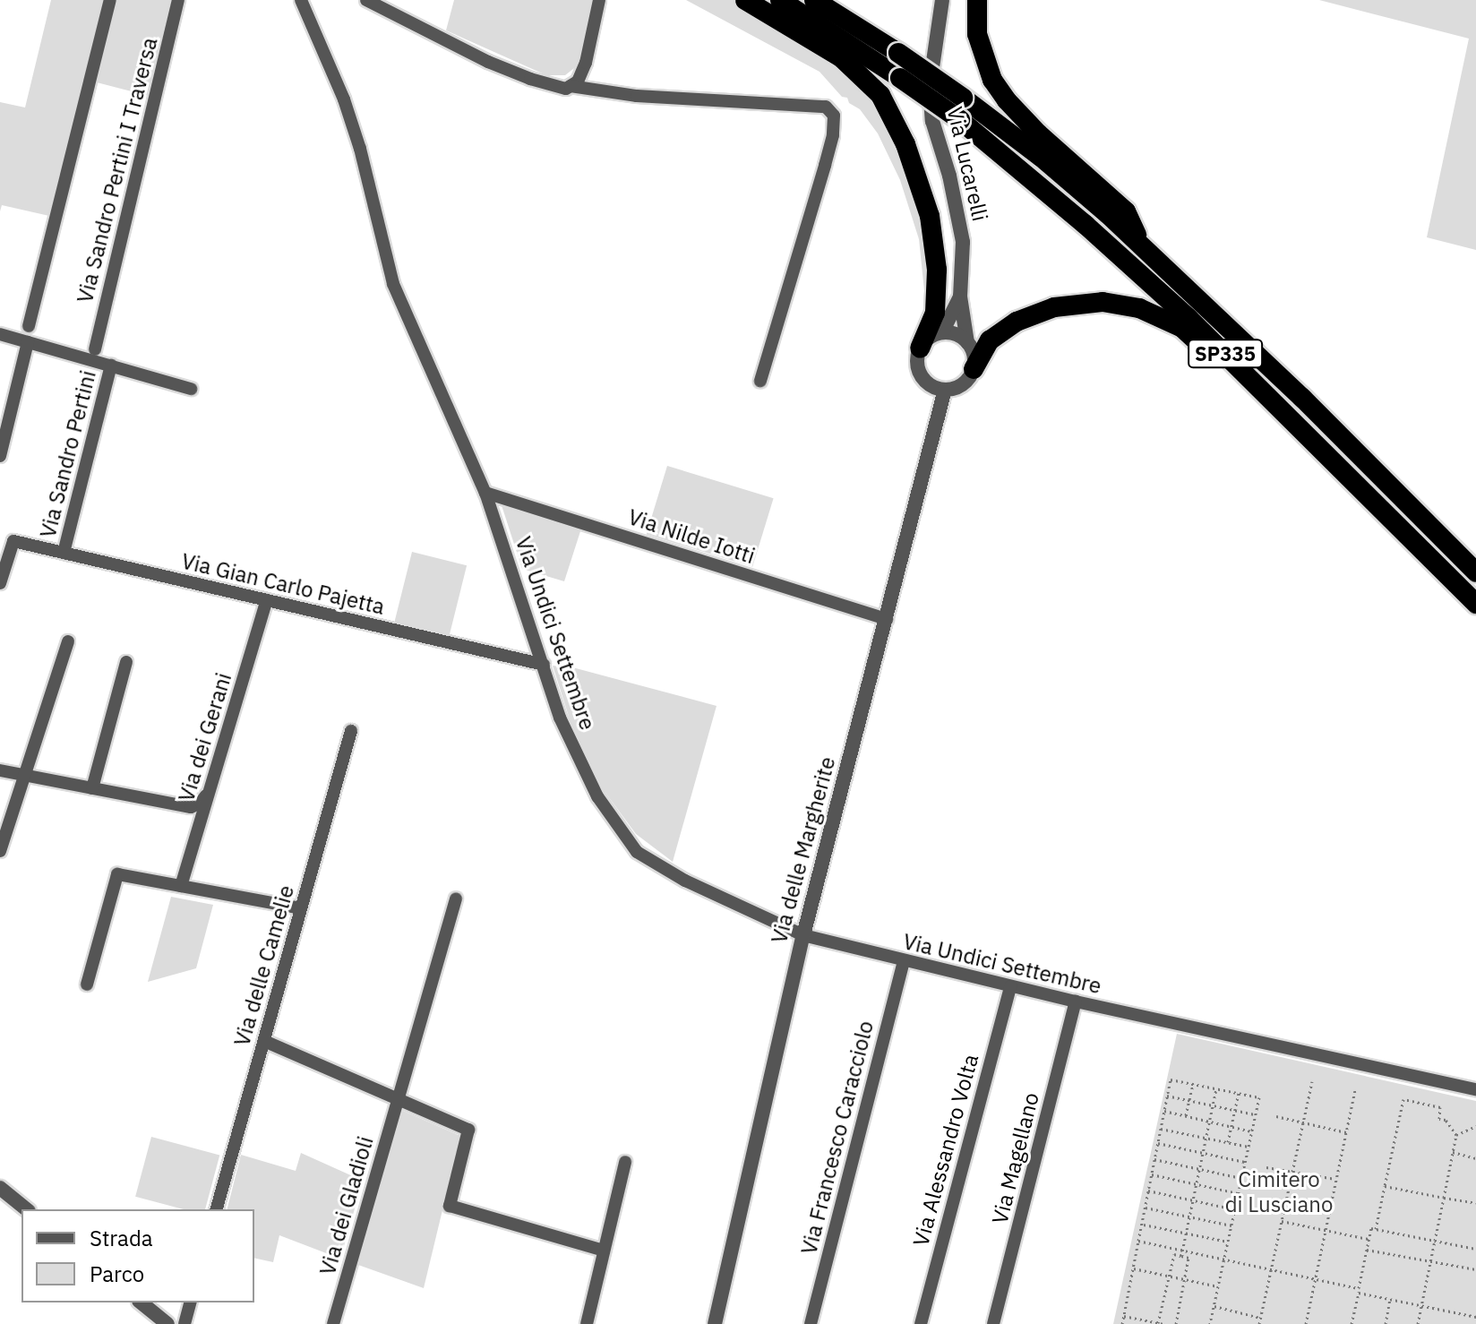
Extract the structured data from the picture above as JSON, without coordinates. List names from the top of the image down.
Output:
{
  "streets": {
    "highway": ["SP335"],
    "street": [
      "Via Lucarelli",
      "Via Sandro Pertini I Traversa",
      "Via Sandro Pertini",
      "Via Nilde Iotti",
      "Via Gian Carlo Pajetta",
      "Via Undici Settembre",
      "Via dei Gerani",
      "Via delle Margherite",
      "Via delle Camelie",
      "Via Francesco Caracciolo",
      "Via Alessandro Volta",
      "Via Magellano",
      "Via dei Gladioli"
    ]
  },
  "crossings": [
    ["Via Lucarelli", "Via delle Margherite"],
    ["Via Sandro Pertini", "Via Gian Carlo Pajetta"],
    ["Via Nilde Iotti", "Via Undici Settembre"],
    ["Via Nilde Iotti", "Via delle Margherite"],
    ["Via Gian Carlo Pajetta", "Via Undici Settembre"],
    ["Via Gian Carlo Pajetta", "Via dei Gerani"],
    ["Via Undici Settembre", "Via delle Margherite"],
    ["Via Undici Settembre", "Via Francesco Caracciolo"],
    ["Via Undici Settembre", "Via Alessandro Volta"],
    ["Via Undici Settembre", "Via Magellano"]
  ],
  "parks": ["Cimitero di Lusciano"],
  "legend": ["Strada", "Parco"]
}
